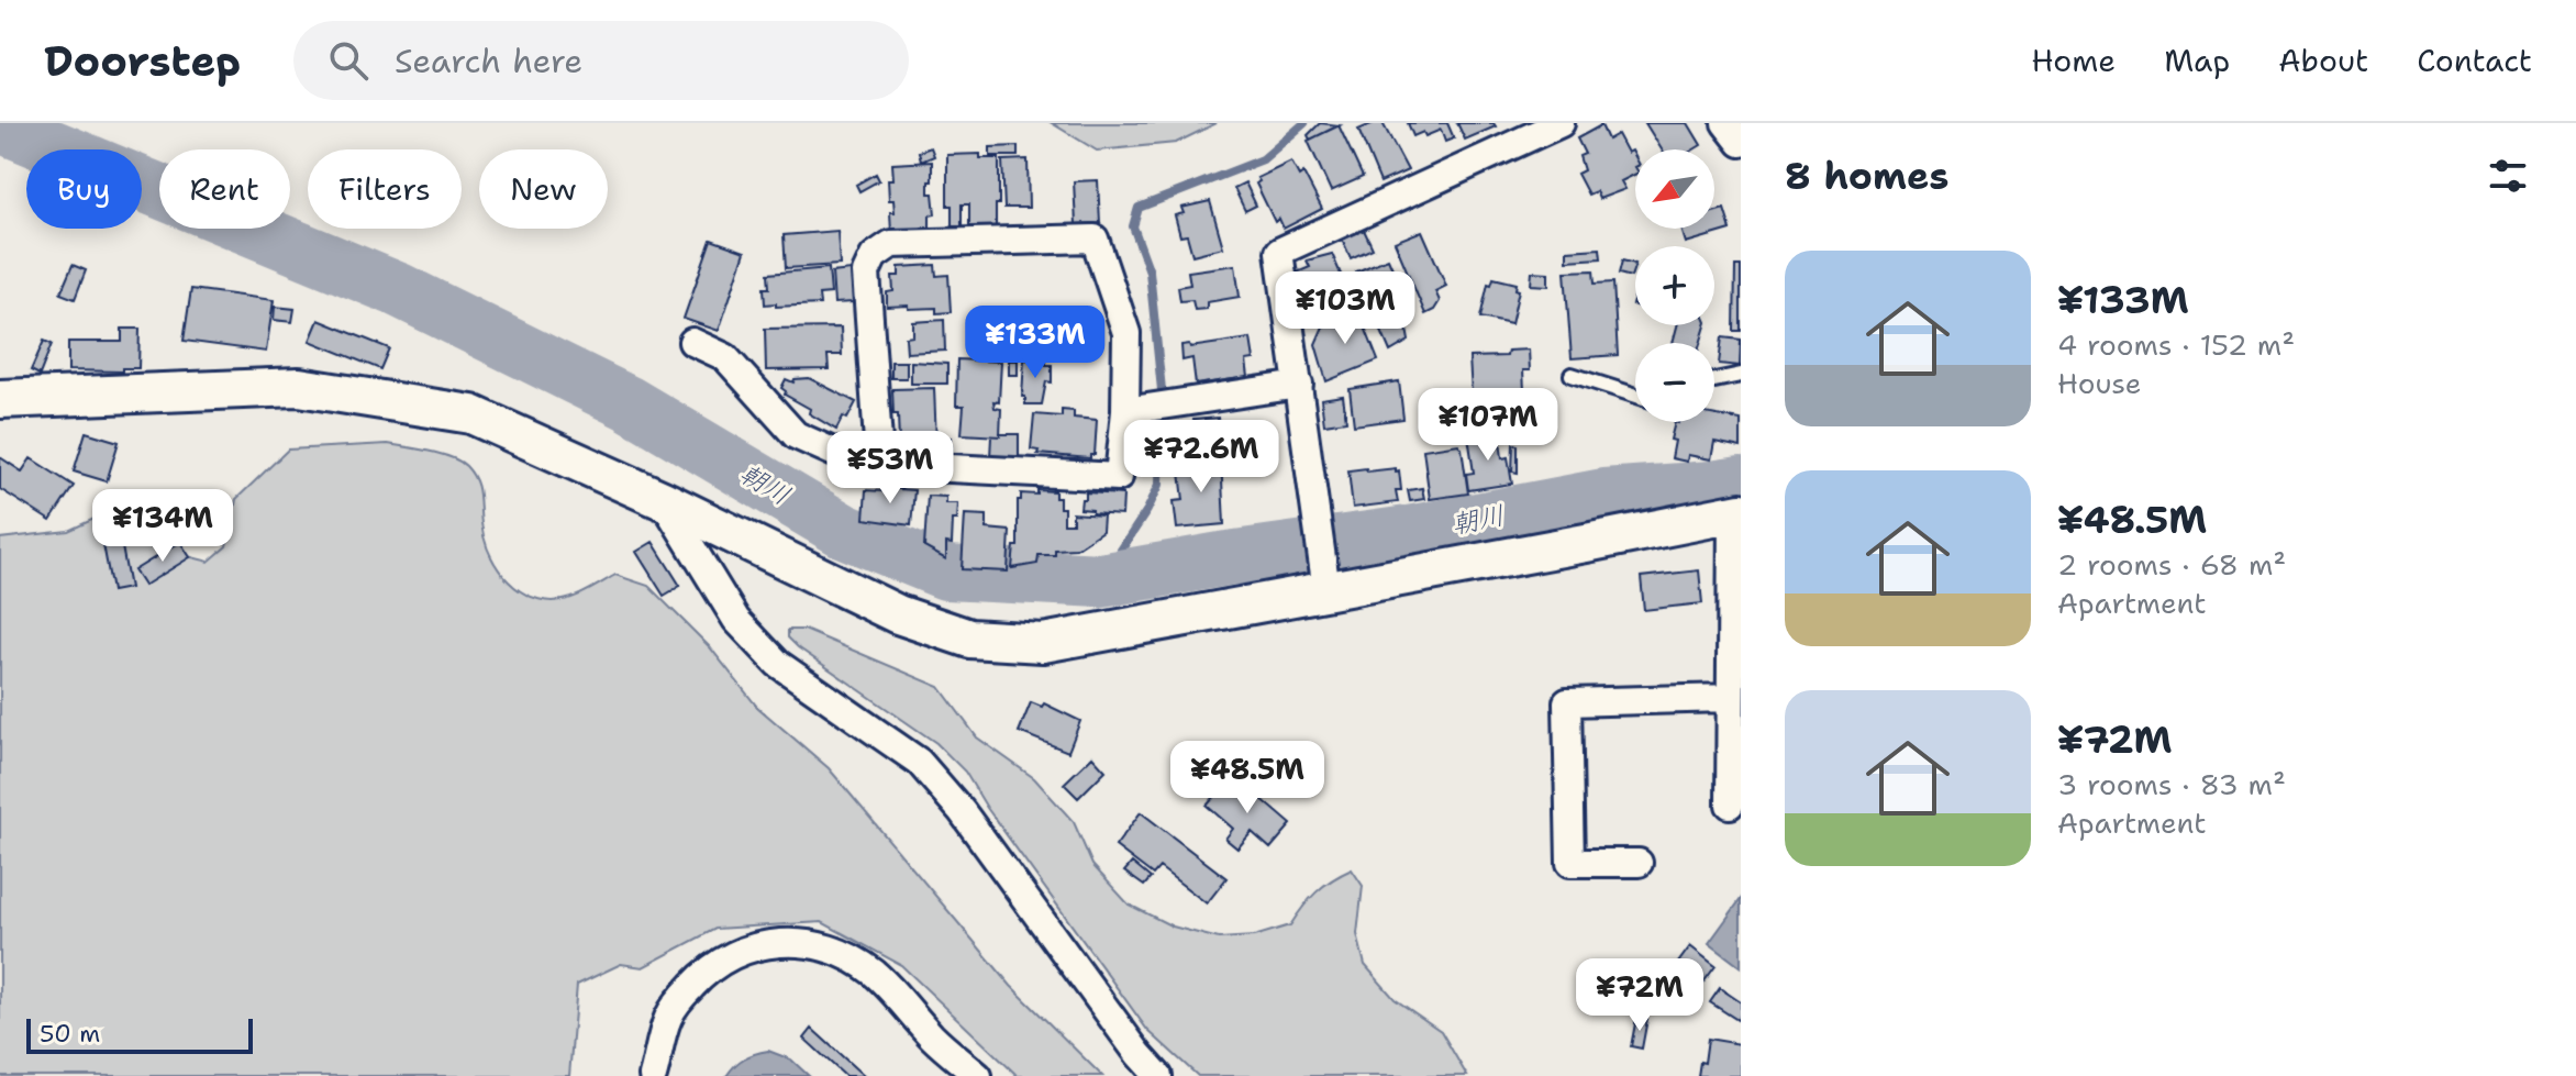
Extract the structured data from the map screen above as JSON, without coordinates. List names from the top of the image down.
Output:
{
  "water": ["朝川"],
  "scale_bar": "50 m",
  "north": "bottom left",
  "page": {
    "header": "Doorstep",
    "search": "Search here",
    "nav": [
      "Home",
      "Map",
      "About",
      "Contact"
    ],
    "heading": "8 homes",
    "map_buttons": ["+", "−"],
    "chip": [
      "Buy",
      "Rent",
      "Filters",
      "New"
    ],
    "list": [
      {
        "name": "¥133M",
        "note": "4 rooms · 152 m² · House"
      },
      {
        "name": "¥48.5M",
        "note": "2 rooms · 68 m² · Apartment"
      },
      {
        "name": "¥72M",
        "note": "3 rooms · 83 m² · Apartment"
      }
    ],
    "price": [
      "¥103M",
      "¥133M",
      "¥107M",
      "¥72.6M",
      "¥53M",
      "¥134M",
      "¥48.5M",
      "¥72M"
    ],
    "scale": "50 m"
  }
}
